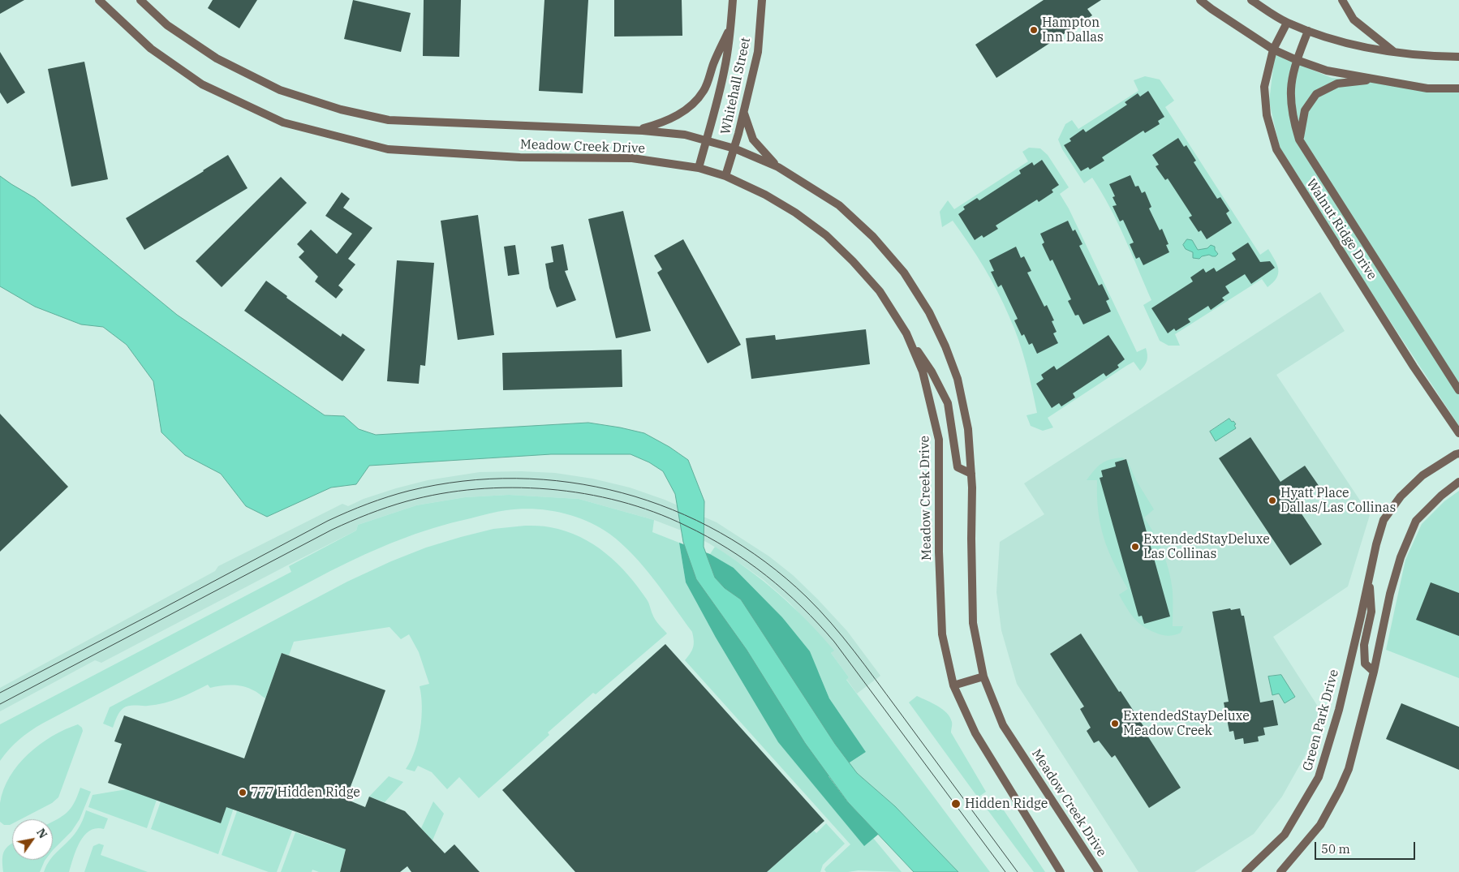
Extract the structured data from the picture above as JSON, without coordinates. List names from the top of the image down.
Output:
{
  "streets": {
    "street": [
      "Whitehall Street",
      "Meadow Creek Drive",
      "Walnut Ridge Drive",
      "Green Park Drive"
    ]
  },
  "crossings": [
    ["Whitehall Street", "Meadow Creek Drive"]
  ],
  "places": [
    "Hampton Inn Dallas",
    "Hyatt Place Dallas/Las Collinas",
    "ExtendedStayDeluxe Las Collinas",
    "ExtendedStayDeluxe Meadow Creek",
    "777 Hidden Ridge",
    "Hidden Ridge"
  ],
  "scale_bar": "50 m",
  "north": "top right"
}
